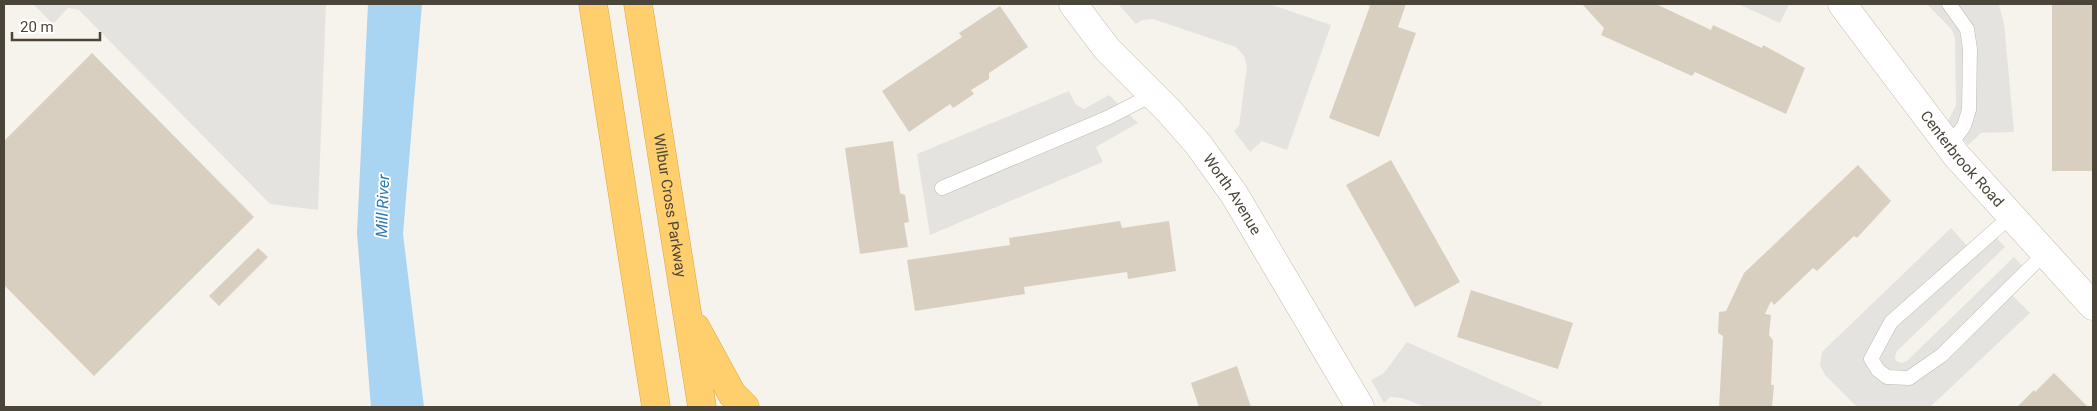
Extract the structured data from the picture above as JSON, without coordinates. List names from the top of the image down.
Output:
{
  "streets": {
    "highway": ["Wilbur Cross Parkway"],
    "street": ["Centerbrook Road", "Worth Avenue"]
  },
  "water": ["Mill River"],
  "scale_bar": "20 m"
}
